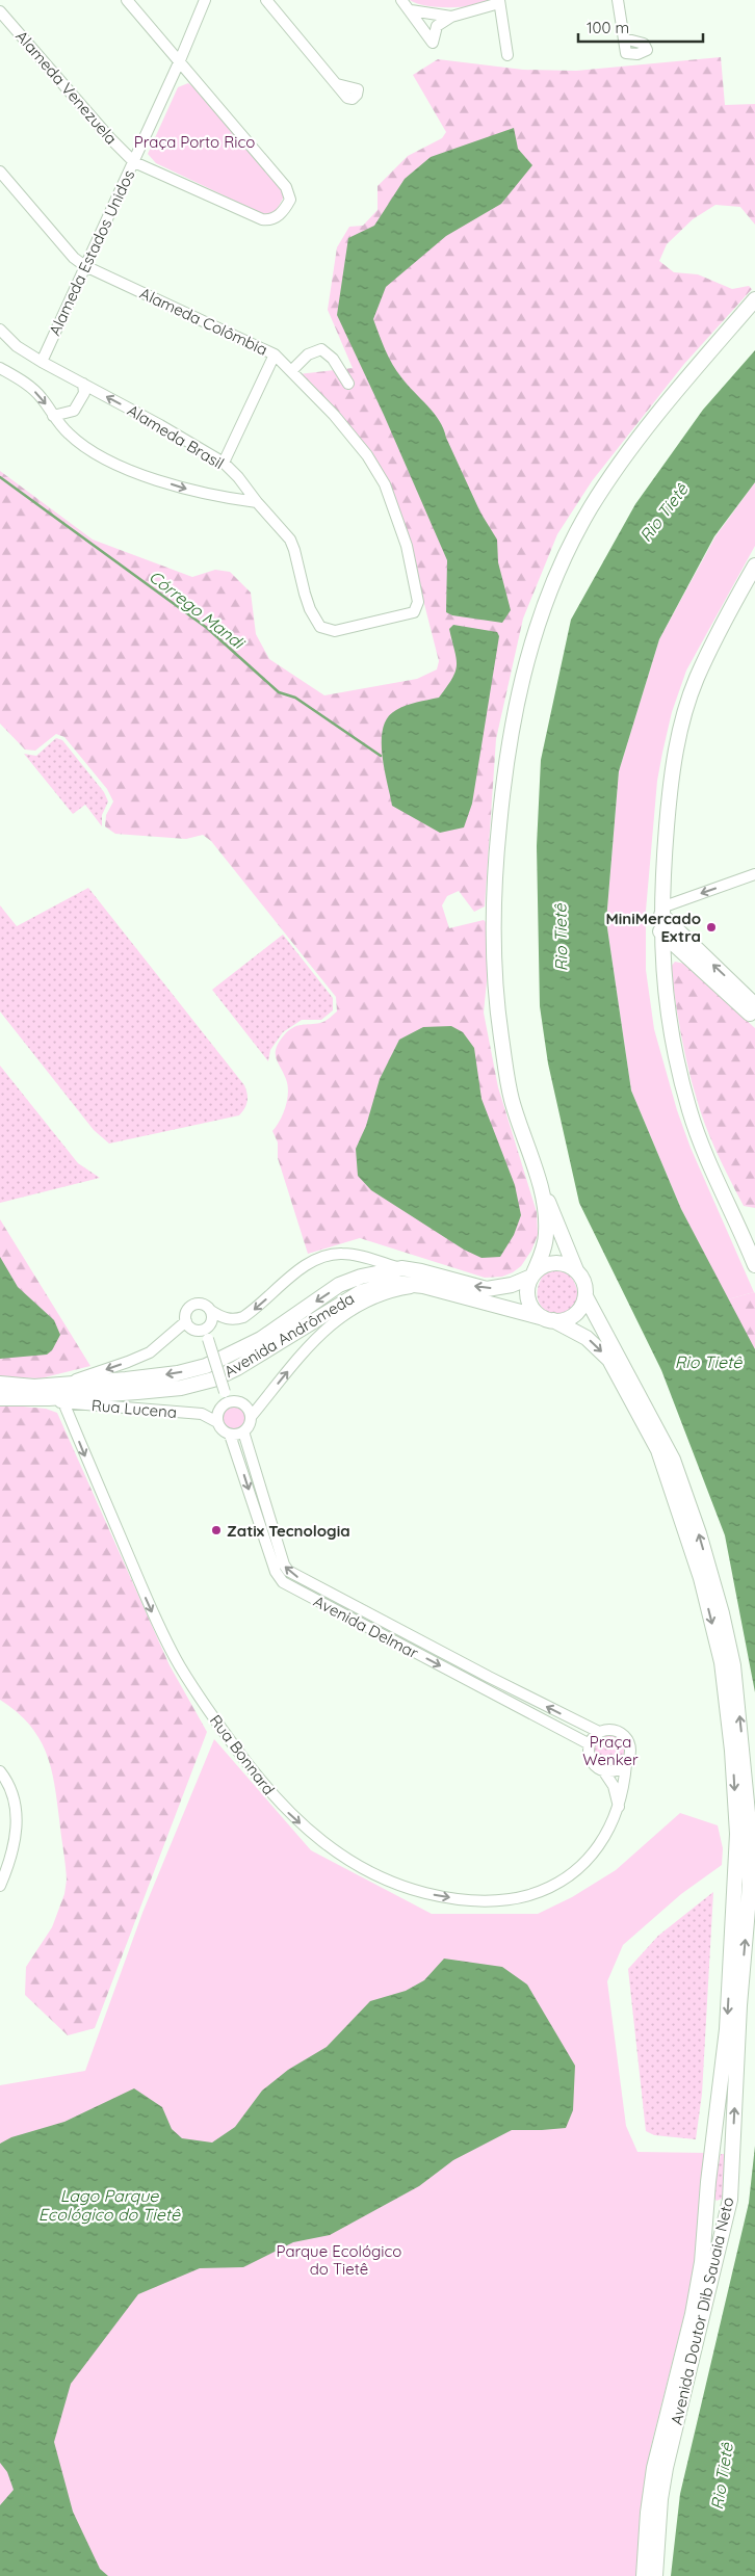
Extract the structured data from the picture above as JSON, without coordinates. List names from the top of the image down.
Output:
{
  "streets": {
    "main road": ["Avenida Andrômeda", "Avenida Doutor Dib Sauaia Neto"],
    "street": [
      "Alameda Venezuela",
      "Alameda Estados Unidos",
      "Alameda Colômbia",
      "Alameda Brasil",
      "Rua Lucena",
      "Avenida Delmar",
      "Rua Bonnard"
    ]
  },
  "crossings": [
    ["Alameda Venezuela", "Alameda Estados Unidos"],
    ["Alameda Estados Unidos", "Alameda Colômbia"],
    ["Alameda Estados Unidos", "Alameda Brasil"],
    ["Alameda Colômbia", "Alameda Brasil"],
    ["Avenida Andrômeda", "Rua Lucena"],
    ["Avenida Andrômeda", "Rua Bonnard"],
    ["Avenida Andrômeda", "Avenida Doutor Dib Sauaia Neto"],
    ["Rua Lucena", "Avenida Delmar"],
    ["Rua Lucena", "Rua Bonnard"],
    ["Avenida Delmar", "Rua Bonnard"]
  ],
  "water": ["Rio Tietê", "Córrego Mandi", "Lago Parque Ecológico do Tietê"],
  "parks": ["Praça Porto Rico", "Praça Wenker", "Parque Ecológico do Tietê"],
  "places": ["MiniMercado Extra", "Zatix Tecnologia"],
  "scale_bar": "100 m"
}
